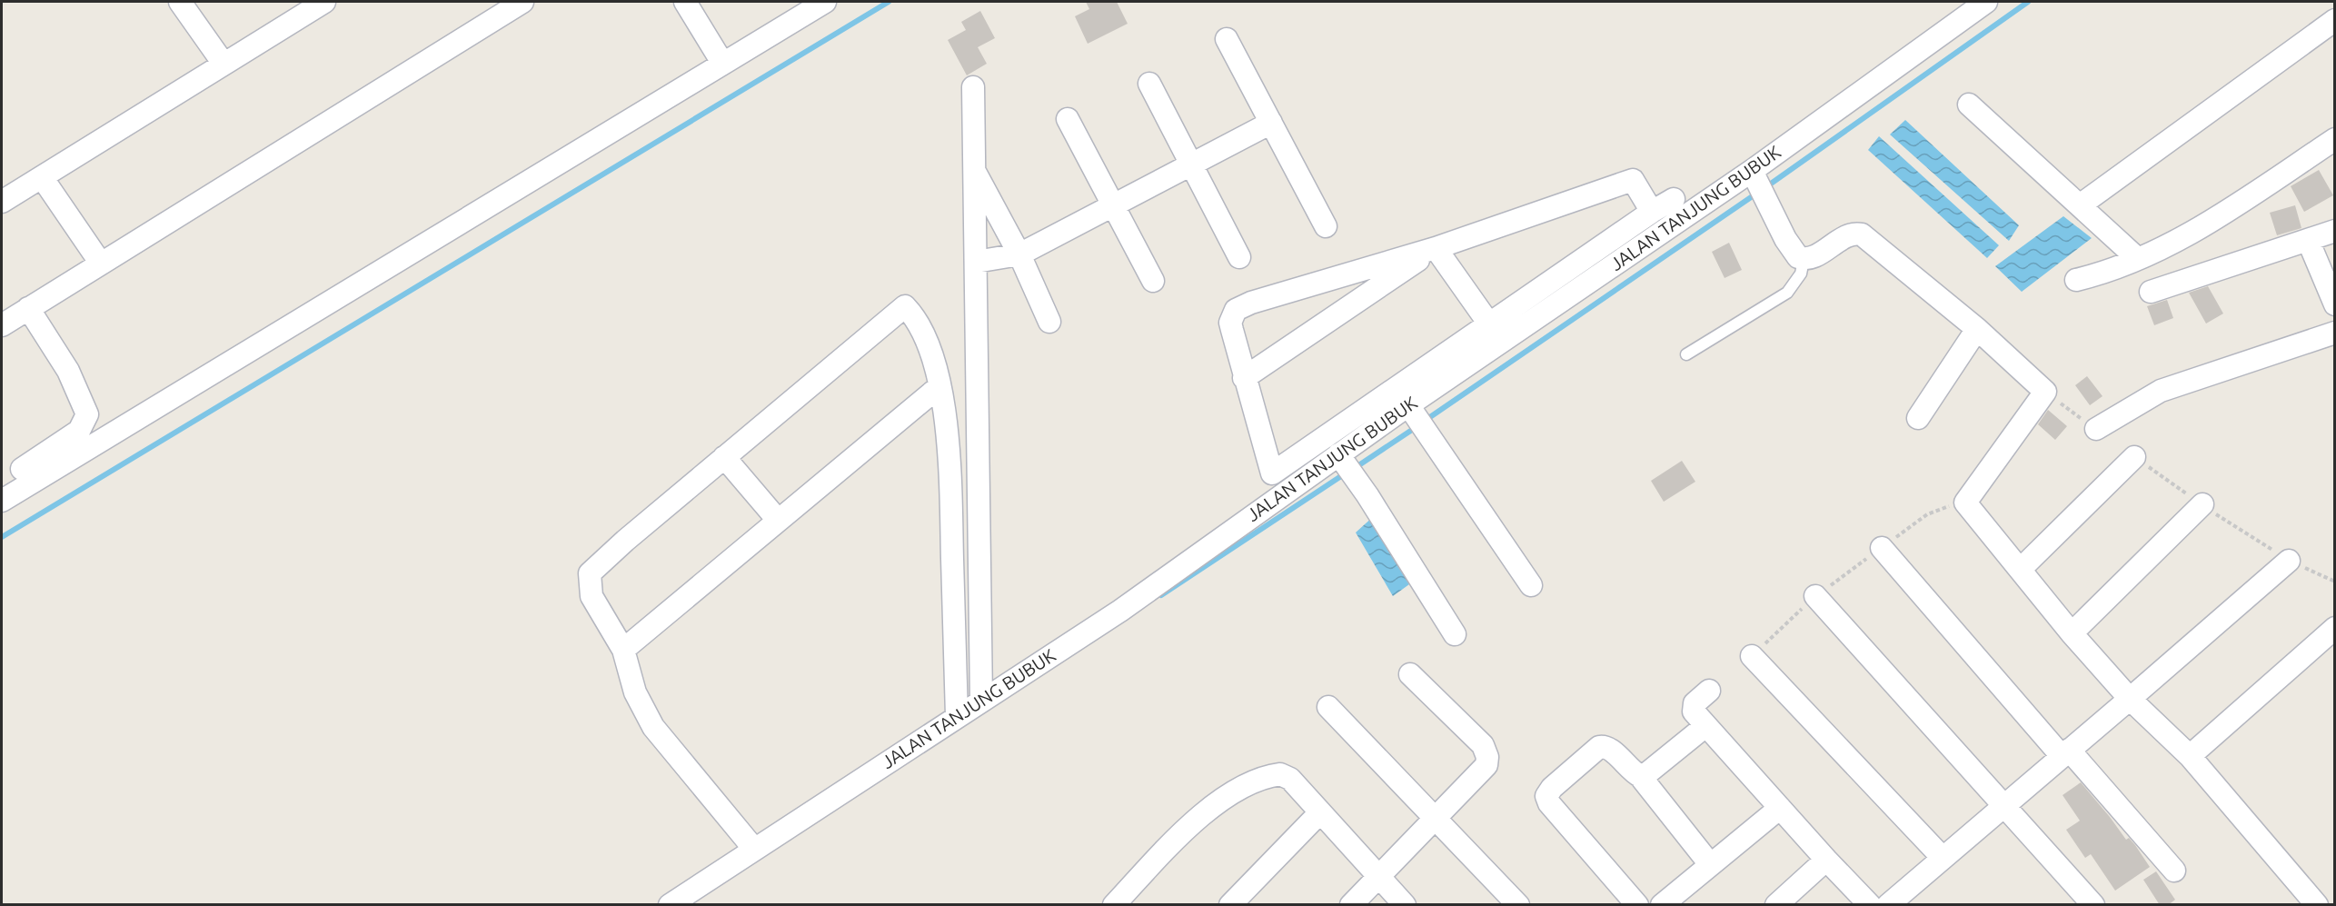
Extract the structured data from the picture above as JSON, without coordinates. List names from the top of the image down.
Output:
{
  "streets": {
    "street": ["JALAN TANJUNG BUBUK"]
  }
}
